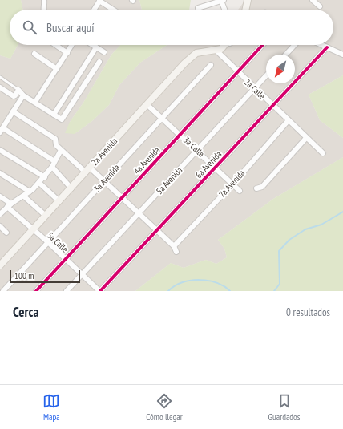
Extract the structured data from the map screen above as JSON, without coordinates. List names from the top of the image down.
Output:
{
  "streets": {
    "main road": ["2a Avenida"],
    "street": [
      "2a Calle",
      "3a Calle",
      "4a Avenida",
      "6a Avenida",
      "3a Avenida",
      "5a Avenida",
      "7a Avenida",
      "5a Calle"
    ]
  },
  "crossings": [
    ["2a Calle", "2a Avenida"],
    ["2a Calle", "4a Avenida"],
    ["2a Calle", "6a Avenida"],
    ["2a Calle", "5a Avenida"],
    ["2a Calle", "7a Avenida"],
    ["3a Calle", "2a Avenida"],
    ["3a Calle", "4a Avenida"],
    ["3a Calle", "6a Avenida"],
    ["3a Calle", "3a Avenida"],
    ["3a Calle", "5a Avenida"],
    ["3a Calle", "7a Avenida"],
    ["2a Avenida", "5a Calle"],
    ["4a Avenida", "5a Calle"],
    ["6a Avenida", "5a Calle"],
    ["3a Avenida", "5a Calle"],
    ["5a Avenida", "5a Calle"]
  ],
  "scale_bar": "100 m",
  "north": "bottom left",
  "page": {
    "search": "Buscar aquí",
    "scale": "100 m",
    "heading": ["Cerca", "0 resultados"],
    "nav": ["Mapa", "Cómo llegar", "Guardados"]
  }
}
